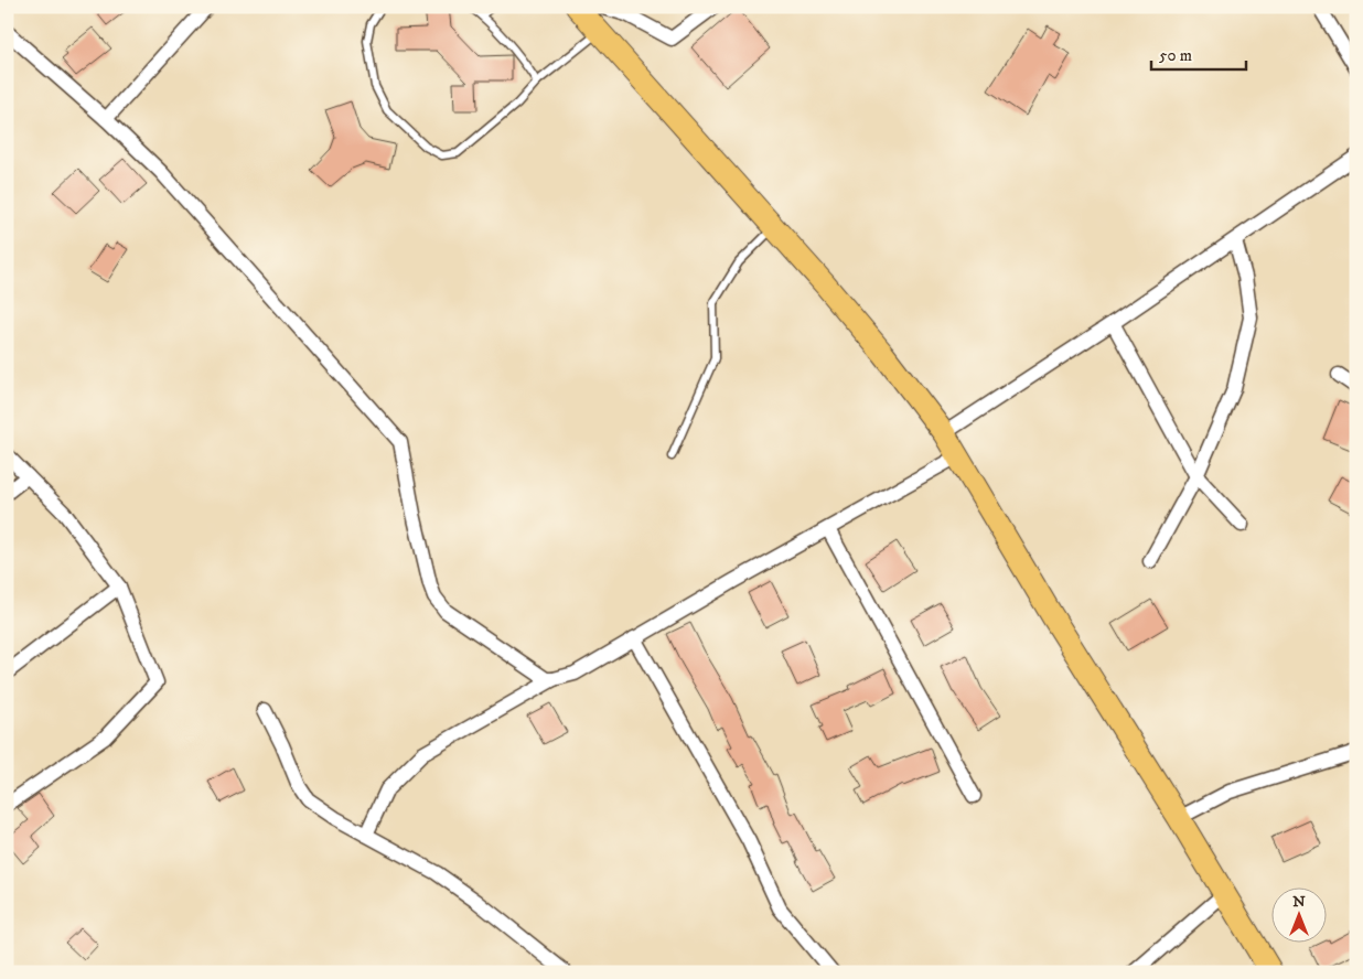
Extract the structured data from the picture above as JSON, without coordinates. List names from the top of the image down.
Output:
{
  "scale_bar": "50 m",
  "north": "top"
}
